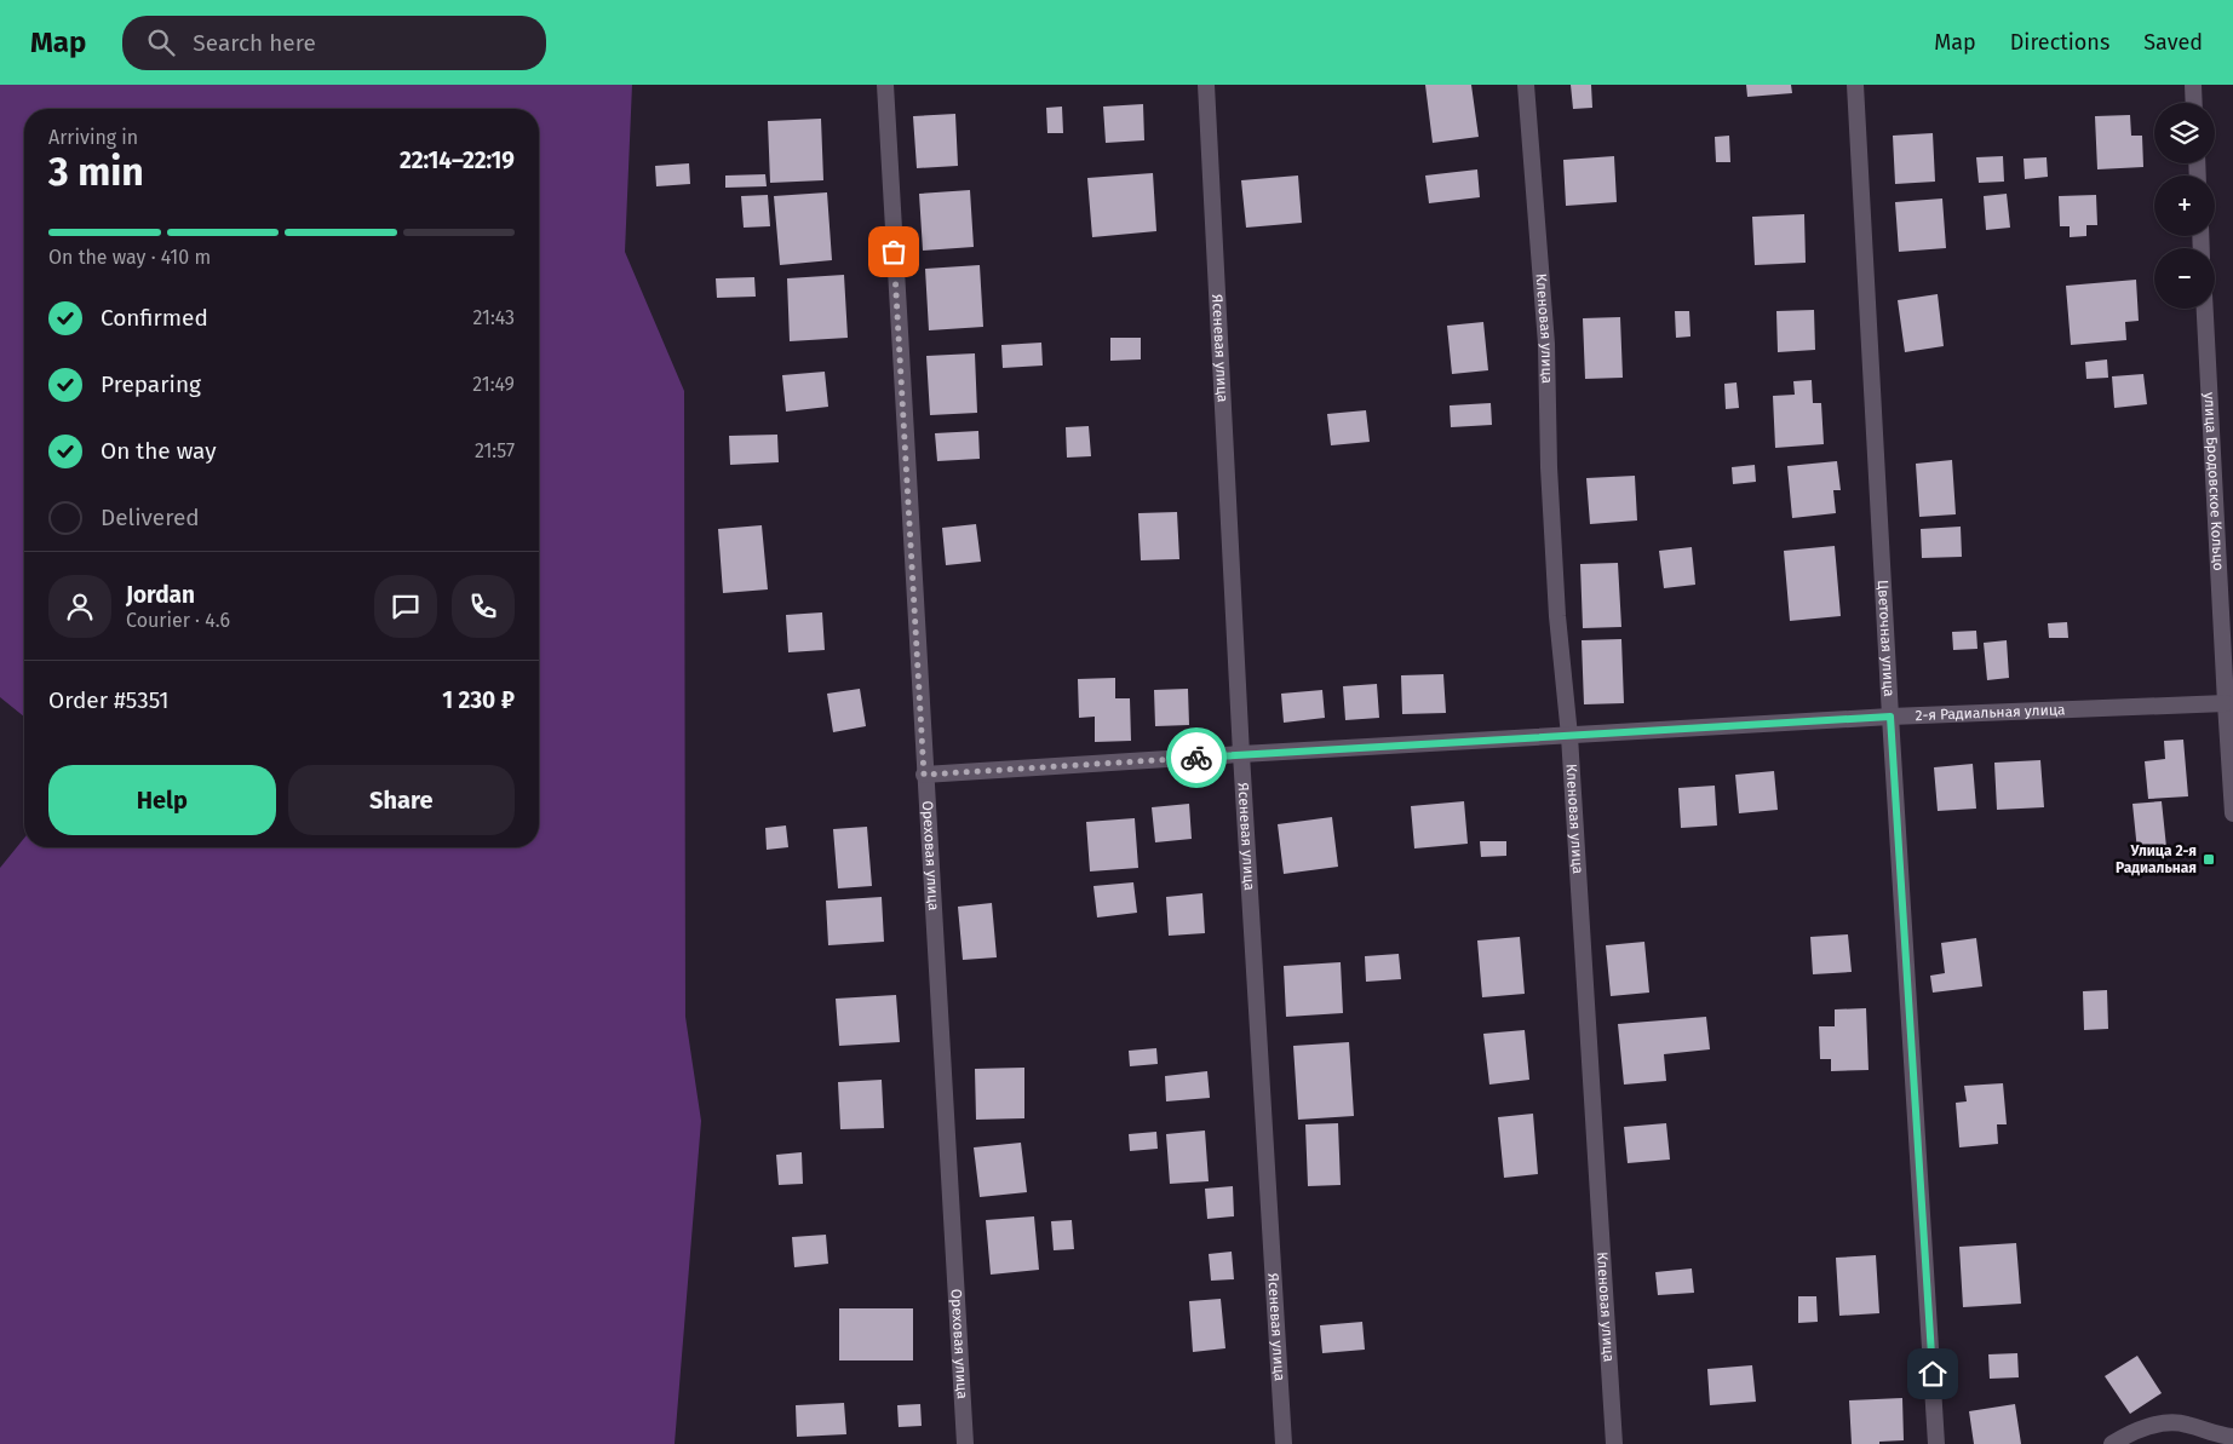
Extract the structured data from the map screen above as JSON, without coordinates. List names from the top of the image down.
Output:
{
  "streets": {
    "street": [
      "Кленовая улица",
      "Ясеневая улица",
      "улица Бродовское Кольцо",
      "Цветочная улица",
      "2-я Радиальная улица",
      "Ореховая улица"
    ]
  },
  "crossings": [
    ["Кленовая улица", "2-я Радиальная улица"],
    ["Ясеневая улица", "2-я Радиальная улица"],
    ["улица Бродовское Кольцо", "2-я Радиальная улица"],
    ["Цветочная улица", "2-я Радиальная улица"],
    ["2-я Радиальная улица", "Ореховая улица"]
  ],
  "places": {
    "transit": ["Улица 2-я Радиальная"]
  },
  "page": {
    "header": "Map",
    "search": "Search here",
    "nav": ["Map", "Directions", "Saved"],
    "map_buttons": ["+", "−"],
    "heading": ["3 min", "Arriving in", "22:14–22:19"],
    "panel": [
      "Jordan",
      "Courier · 4.6",
      "Order #5351",
      "1 230 ₽"
    ],
    "bar": "On the way · 410 m",
    "list": [
      ["Confirmed", "21:43"],
      ["Preparing", "21:49"],
      ["On the way", "21:57"],
      "Delivered"
    ],
    "buttons": ["Help", "Share"]
  }
}
